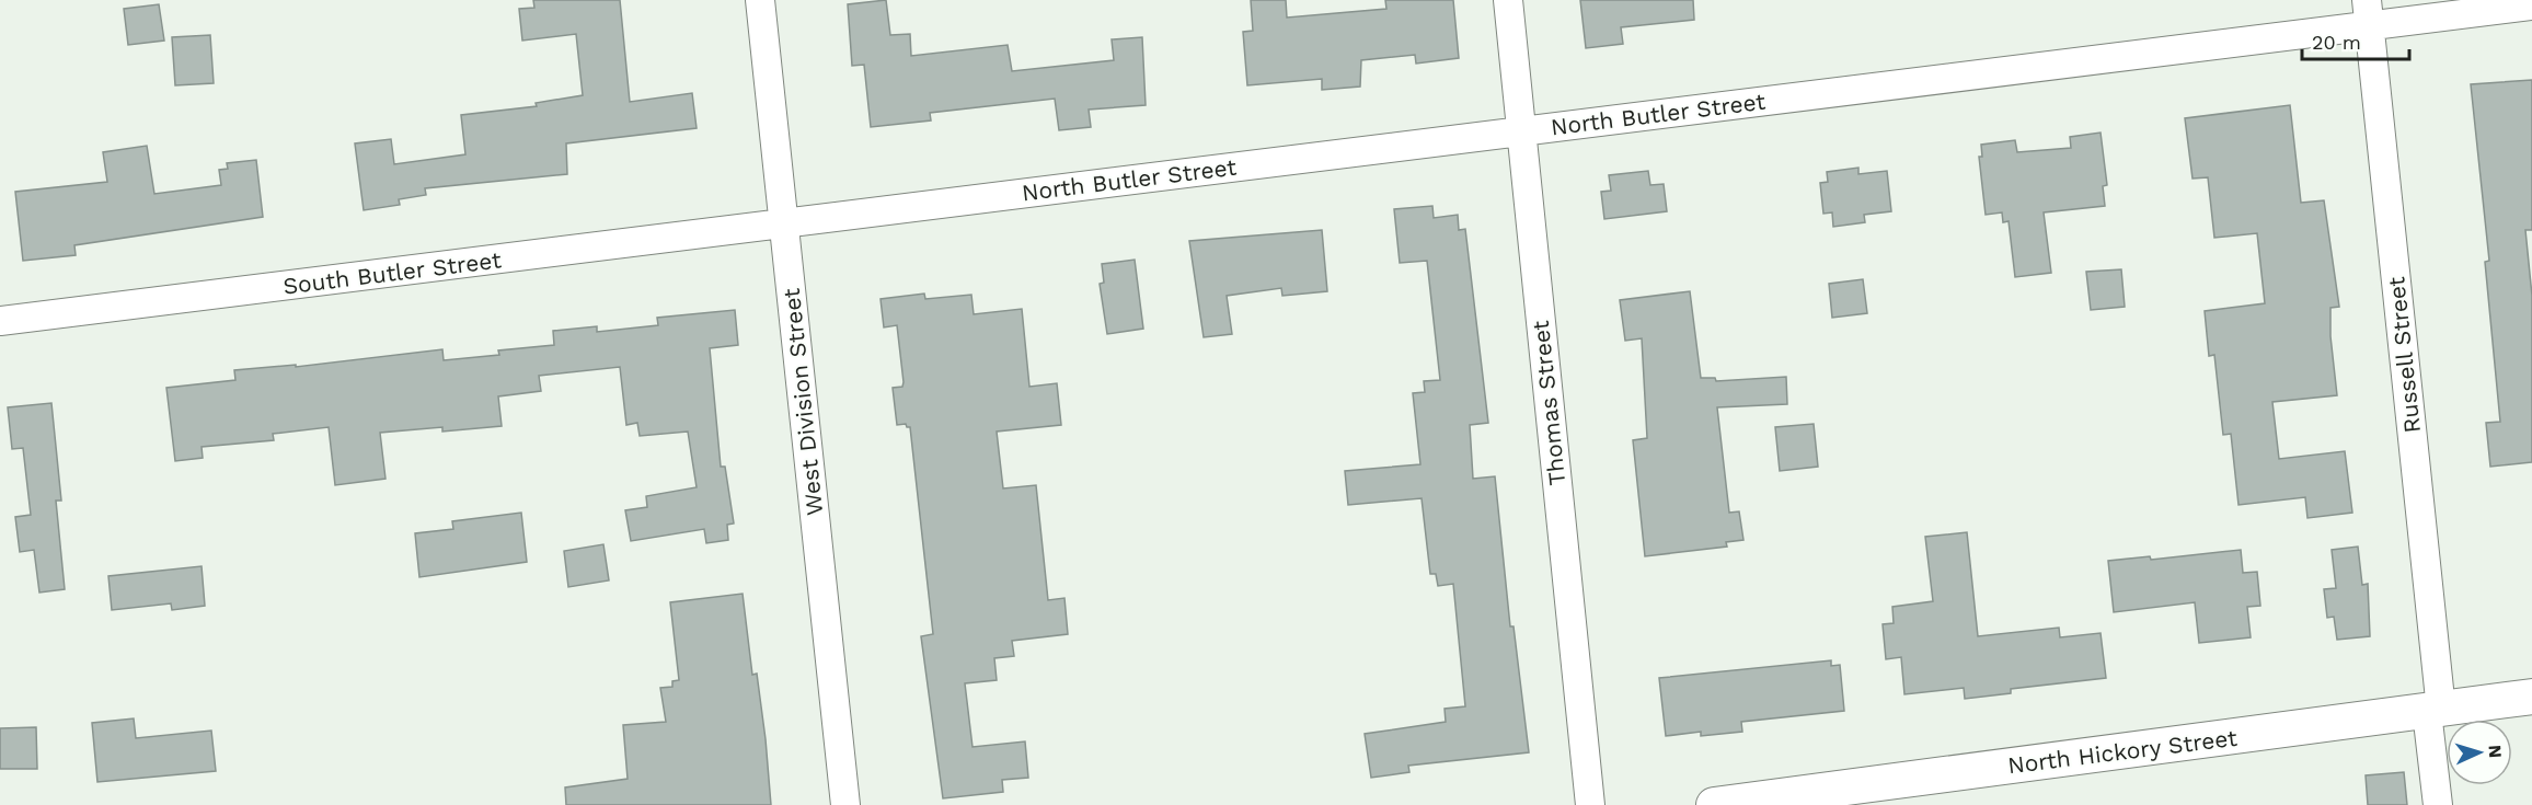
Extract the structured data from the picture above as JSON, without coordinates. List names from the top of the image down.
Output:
{
  "streets": {
    "street": [
      "North Butler Street",
      "South Butler Street",
      "Russell Street",
      "West Division Street",
      "Thomas Street",
      "North Hickory Street"
    ]
  },
  "crossings": [
    ["North Butler Street", "South Butler Street"],
    ["North Butler Street", "Russell Street"],
    ["North Butler Street", "West Division Street"],
    ["North Butler Street", "Thomas Street"],
    ["South Butler Street", "West Division Street"],
    ["Russell Street", "North Hickory Street"]
  ],
  "scale_bar": "20 m",
  "north": "right"
}
